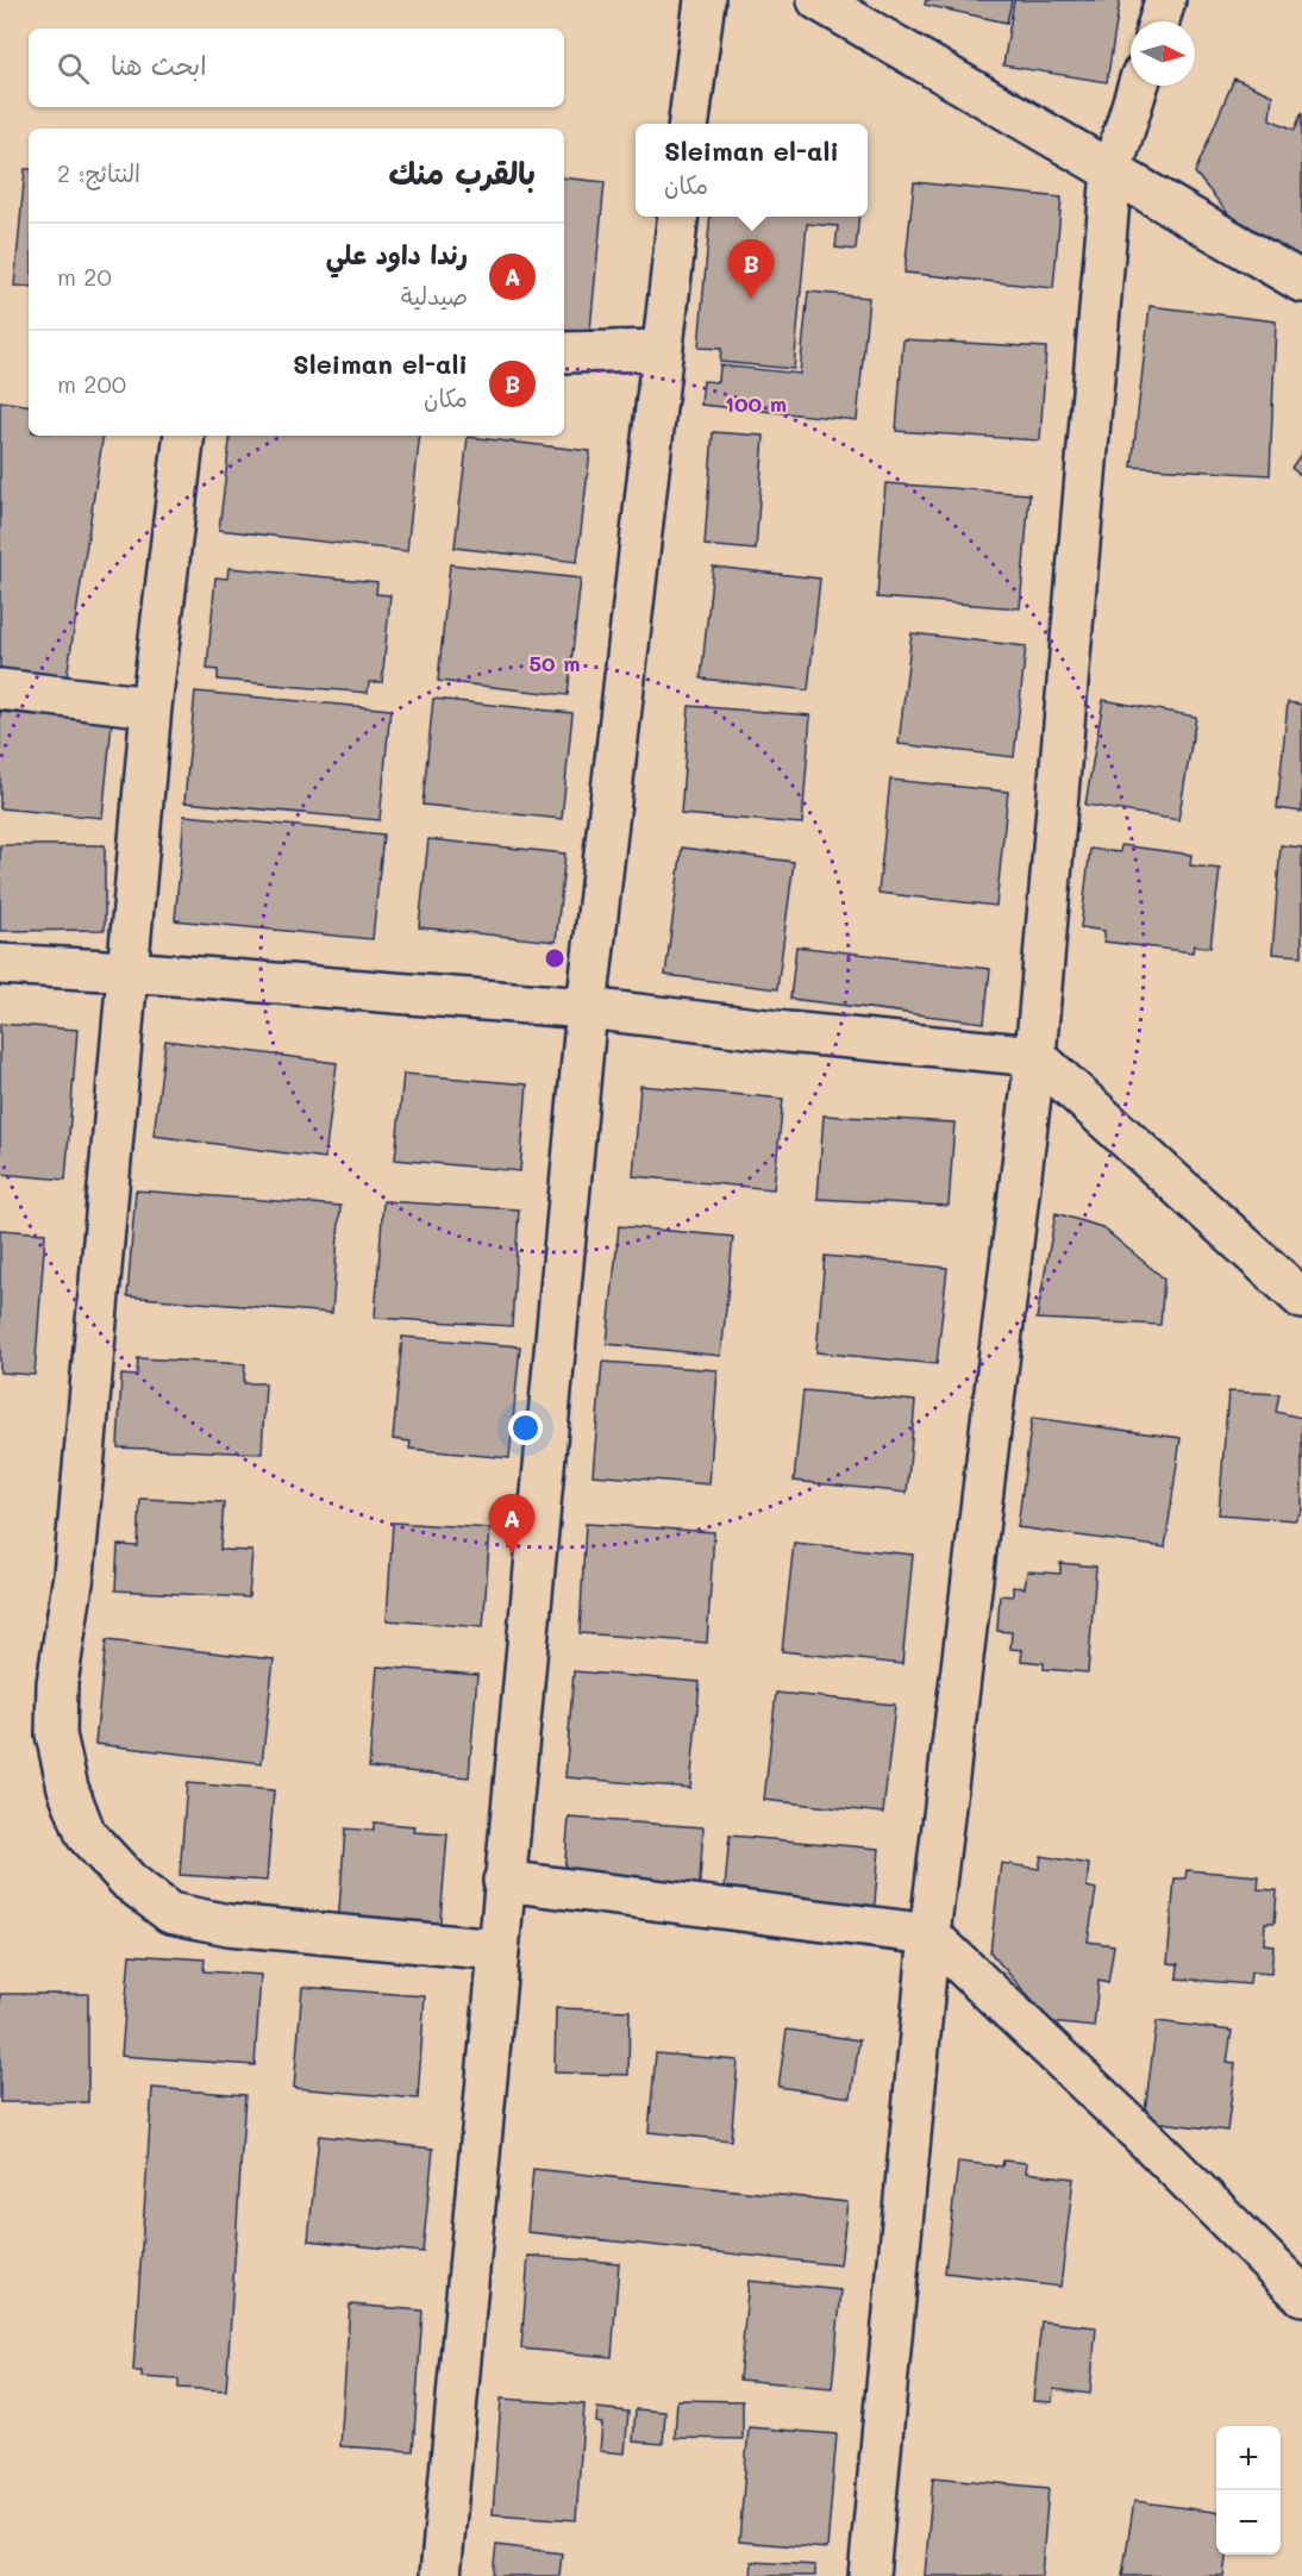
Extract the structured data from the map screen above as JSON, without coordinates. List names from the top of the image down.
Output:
{
  "north": "right",
  "page": {
    "search": "ابحث هنا",
    "popup": ["Sleiman el-ali", "مكان"],
    "heading": ["بالقرب منك", "النتائج: 2"],
    "list": [
      {
        "mark": "A",
        "name": "رندا داود علي",
        "note": "صيدلية",
        "value": "20 m"
      },
      {
        "mark": "B",
        "name": "Sleiman el-ali",
        "note": "مكان",
        "value": "200 m"
      }
    ],
    "pins": ["B", "A"],
    "map_buttons": ["+", "−"]
  },
  "rings": ["100 m", "50 m"]
}
